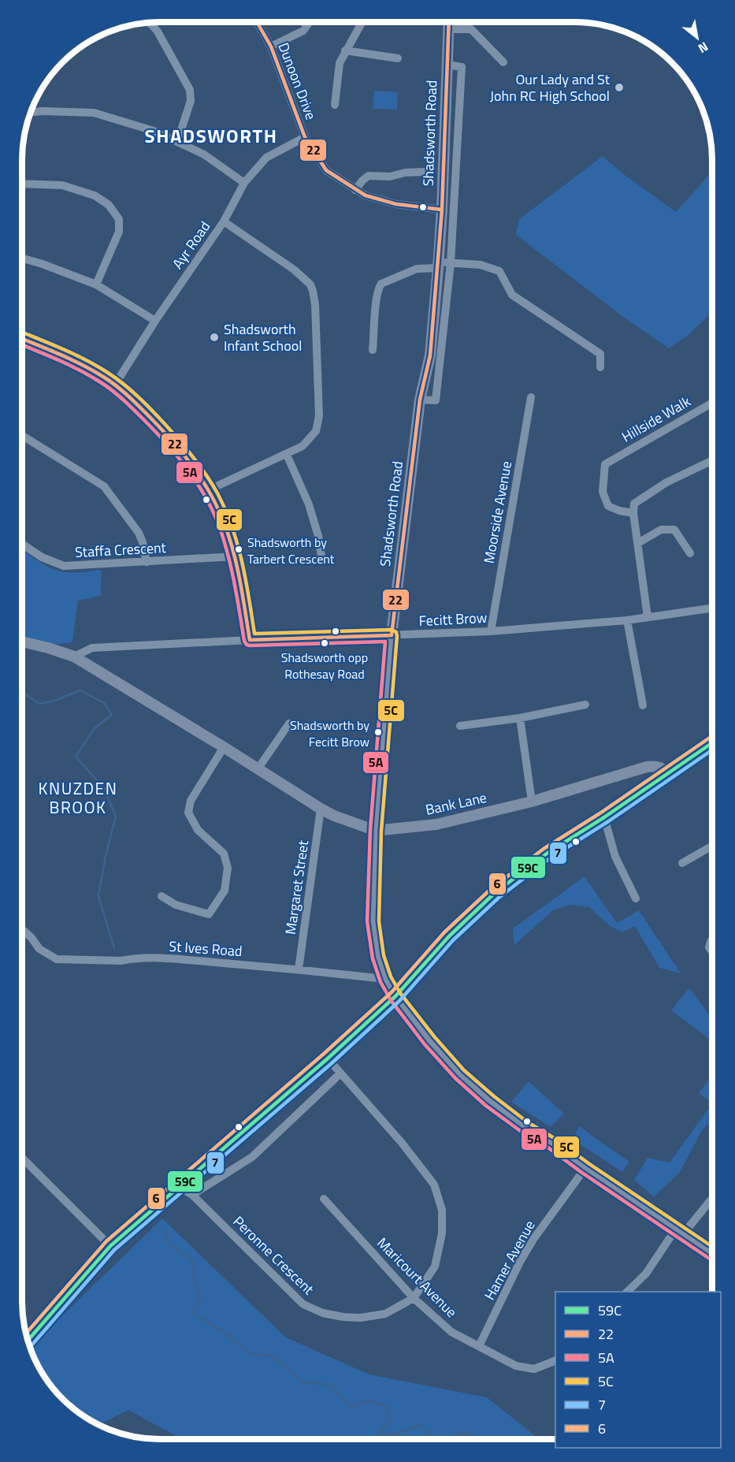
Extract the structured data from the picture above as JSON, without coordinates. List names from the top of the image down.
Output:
{
  "streets": {
    "main road": ["Shadsworth Road", "Bank Lane"],
    "street": [
      "Dunoon Drive",
      "Ayr Road",
      "Hillside Walk",
      "Moorside Avenue",
      "Staffa Crescent",
      "Fecitt Brow",
      "Margaret Street",
      "St Ives Road",
      "Peronne Crescent",
      "Hamer Avenue",
      "Maricourt Avenue"
    ]
  },
  "crossings": [
    ["Dunoon Drive", "Shadsworth Road"],
    ["Dunoon Drive", "Ayr Road"],
    ["Shadsworth Road", "Fecitt Brow"],
    ["Shadsworth Road", "Bank Lane"],
    ["Shadsworth Road", "St Ives Road"],
    ["Shadsworth Road", "Hamer Avenue"],
    ["Moorside Avenue", "Fecitt Brow"],
    ["Fecitt Brow", "Bank Lane"],
    ["Bank Lane", "Margaret Street"],
    ["Margaret Street", "St Ives Road"],
    ["Peronne Crescent", "Maricourt Avenue"],
    ["Hamer Avenue", "Maricourt Avenue"]
  ],
  "districts": ["SHADSWORTH", "KNUZDEN BROOK"],
  "places": [
    "Our Lady and St John RC High School",
    "Shadsworth Infant School",
    "Shadsworth by Tarbert Crescent",
    "Shadsworth opp Rothesay Road",
    "Shadsworth by Fecitt Brow"
  ],
  "lines": [
    "transit line 22",
    "transit line 5C",
    "transit line 5A",
    "transit line 6",
    "transit line 59C",
    "transit line 7"
  ],
  "legend": [
    "59C",
    "22",
    "5A",
    "5C",
    "7",
    "6"
  ],
  "north": "bottom right"
}
